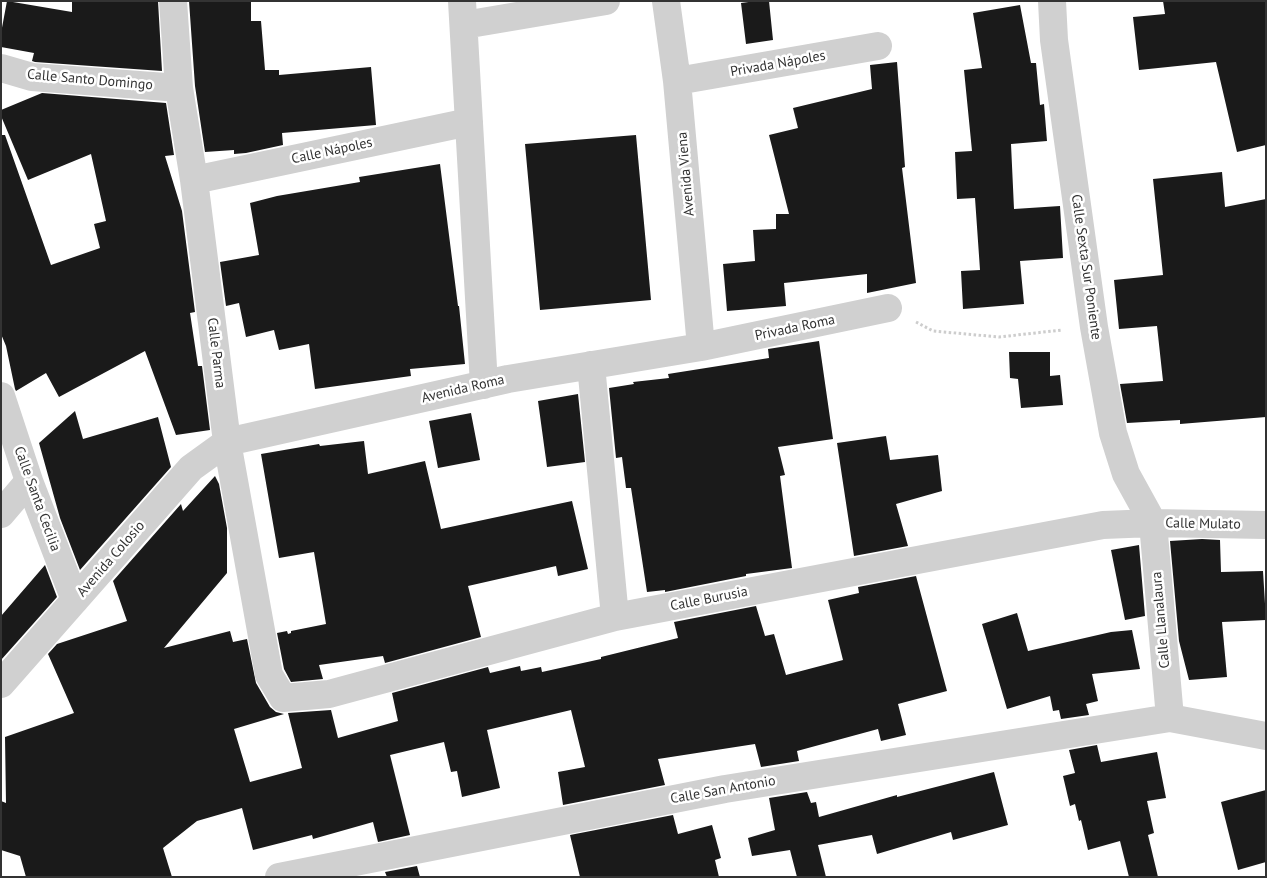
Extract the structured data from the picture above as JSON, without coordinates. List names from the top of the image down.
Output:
{
  "streets": {
    "street": [
      "Privada Nápoles",
      "Calle Santo Domingo",
      "Calle Nápoles",
      "Avenida Viena",
      "Calle Sexta Sur Poniente",
      "Privada Roma",
      "Calle Parma",
      "Avenida Roma",
      "Calle Santa Cecilia",
      "Calle Mulato",
      "Avenida Colosio",
      "Calle Burusia",
      "Calle Llanalaura",
      "Calle San Antonio"
    ]
  },
  "crossings": [
    ["Privada Nápoles", "Avenida Viena"],
    ["Calle Santo Domingo", "Calle Parma"],
    ["Calle Nápoles", "Calle Parma"],
    ["Avenida Viena", "Privada Roma"],
    ["Avenida Viena", "Avenida Roma"],
    ["Calle Sexta Sur Poniente", "Calle Mulato"],
    ["Calle Sexta Sur Poniente", "Calle Burusia"],
    ["Calle Sexta Sur Poniente", "Calle Llanalaura"],
    ["Privada Roma", "Avenida Roma"],
    ["Calle Parma", "Avenida Roma"],
    ["Calle Parma", "Avenida Colosio"],
    ["Calle Parma", "Calle Burusia"],
    ["Avenida Roma", "Avenida Colosio"],
    ["Calle Santa Cecilia", "Avenida Colosio"],
    ["Calle Mulato", "Calle Burusia"],
    ["Calle Mulato", "Calle Llanalaura"],
    ["Calle Burusia", "Calle Llanalaura"],
    ["Calle Llanalaura", "Calle San Antonio"]
  ]
}
